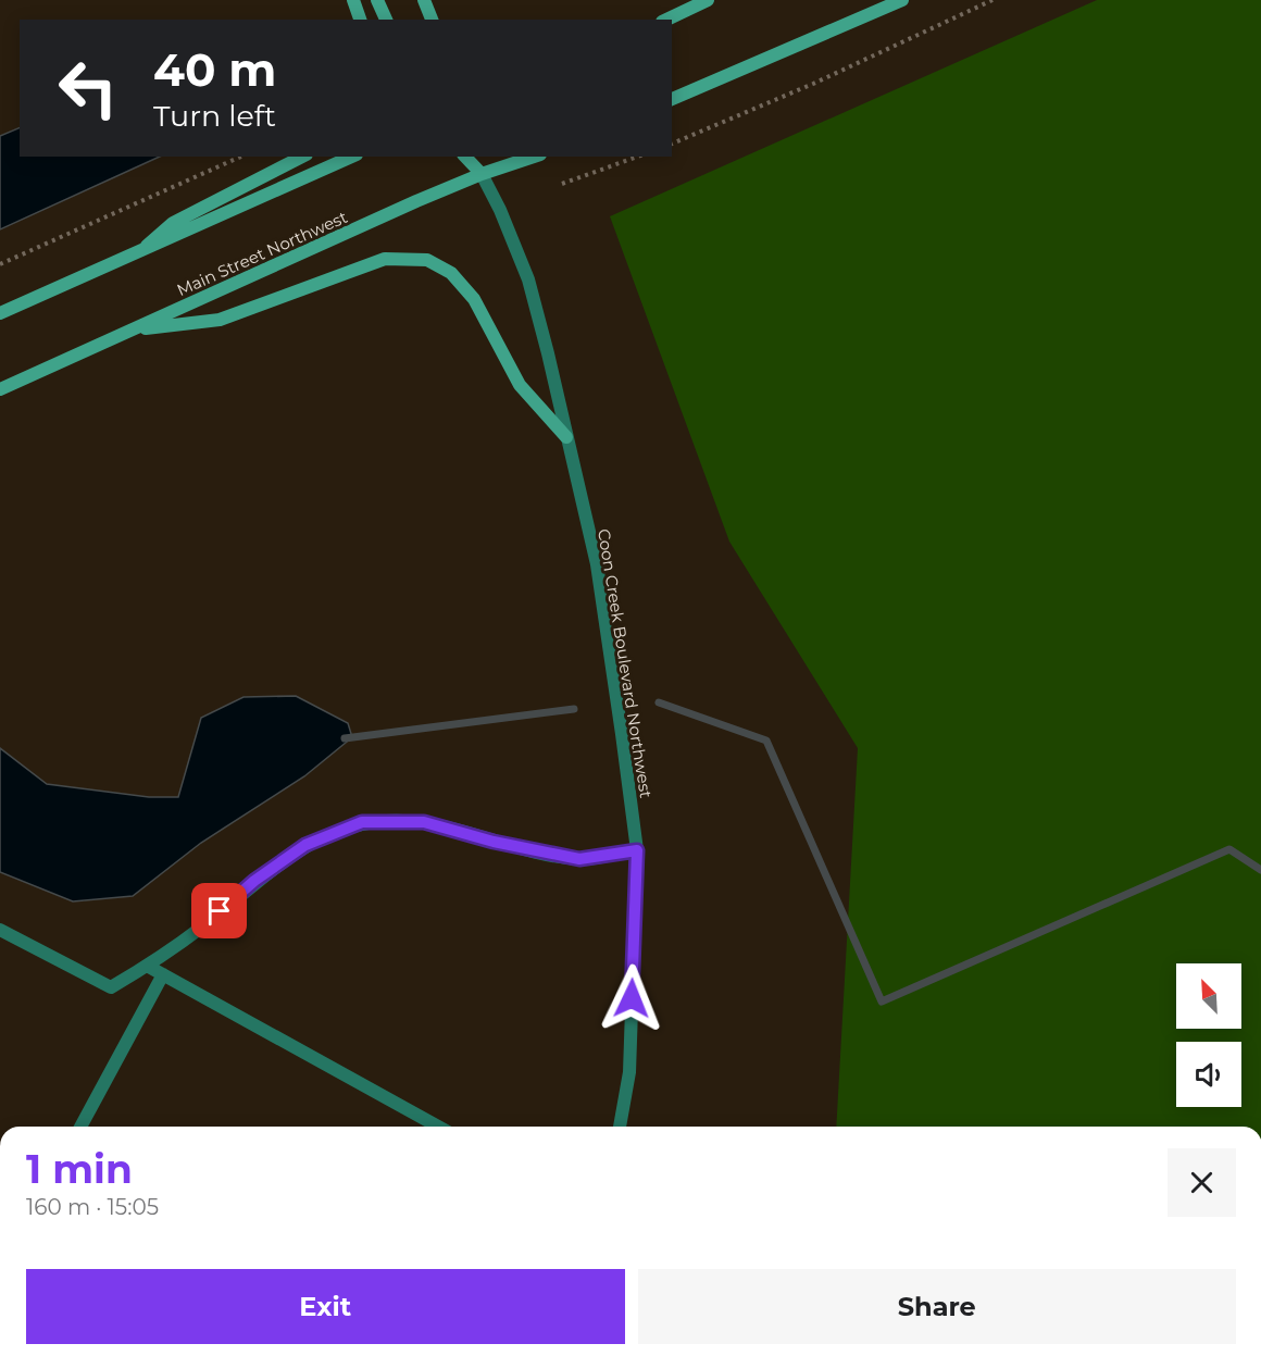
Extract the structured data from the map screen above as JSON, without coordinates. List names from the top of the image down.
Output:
{
  "streets": {
    "main road": ["Main Street Northwest"],
    "street": ["Coon Creek Boulevard Northwest"]
  },
  "crossings": [
    ["Main Street Northwest", "Coon Creek Boulevard Northwest"]
  ],
  "north": "top left",
  "page": {
    "turn": ["40 m", "Turn left"],
    "heading": ["1 min", "160 m · 15:05"],
    "buttons": ["Exit", "Share"]
  }
}
